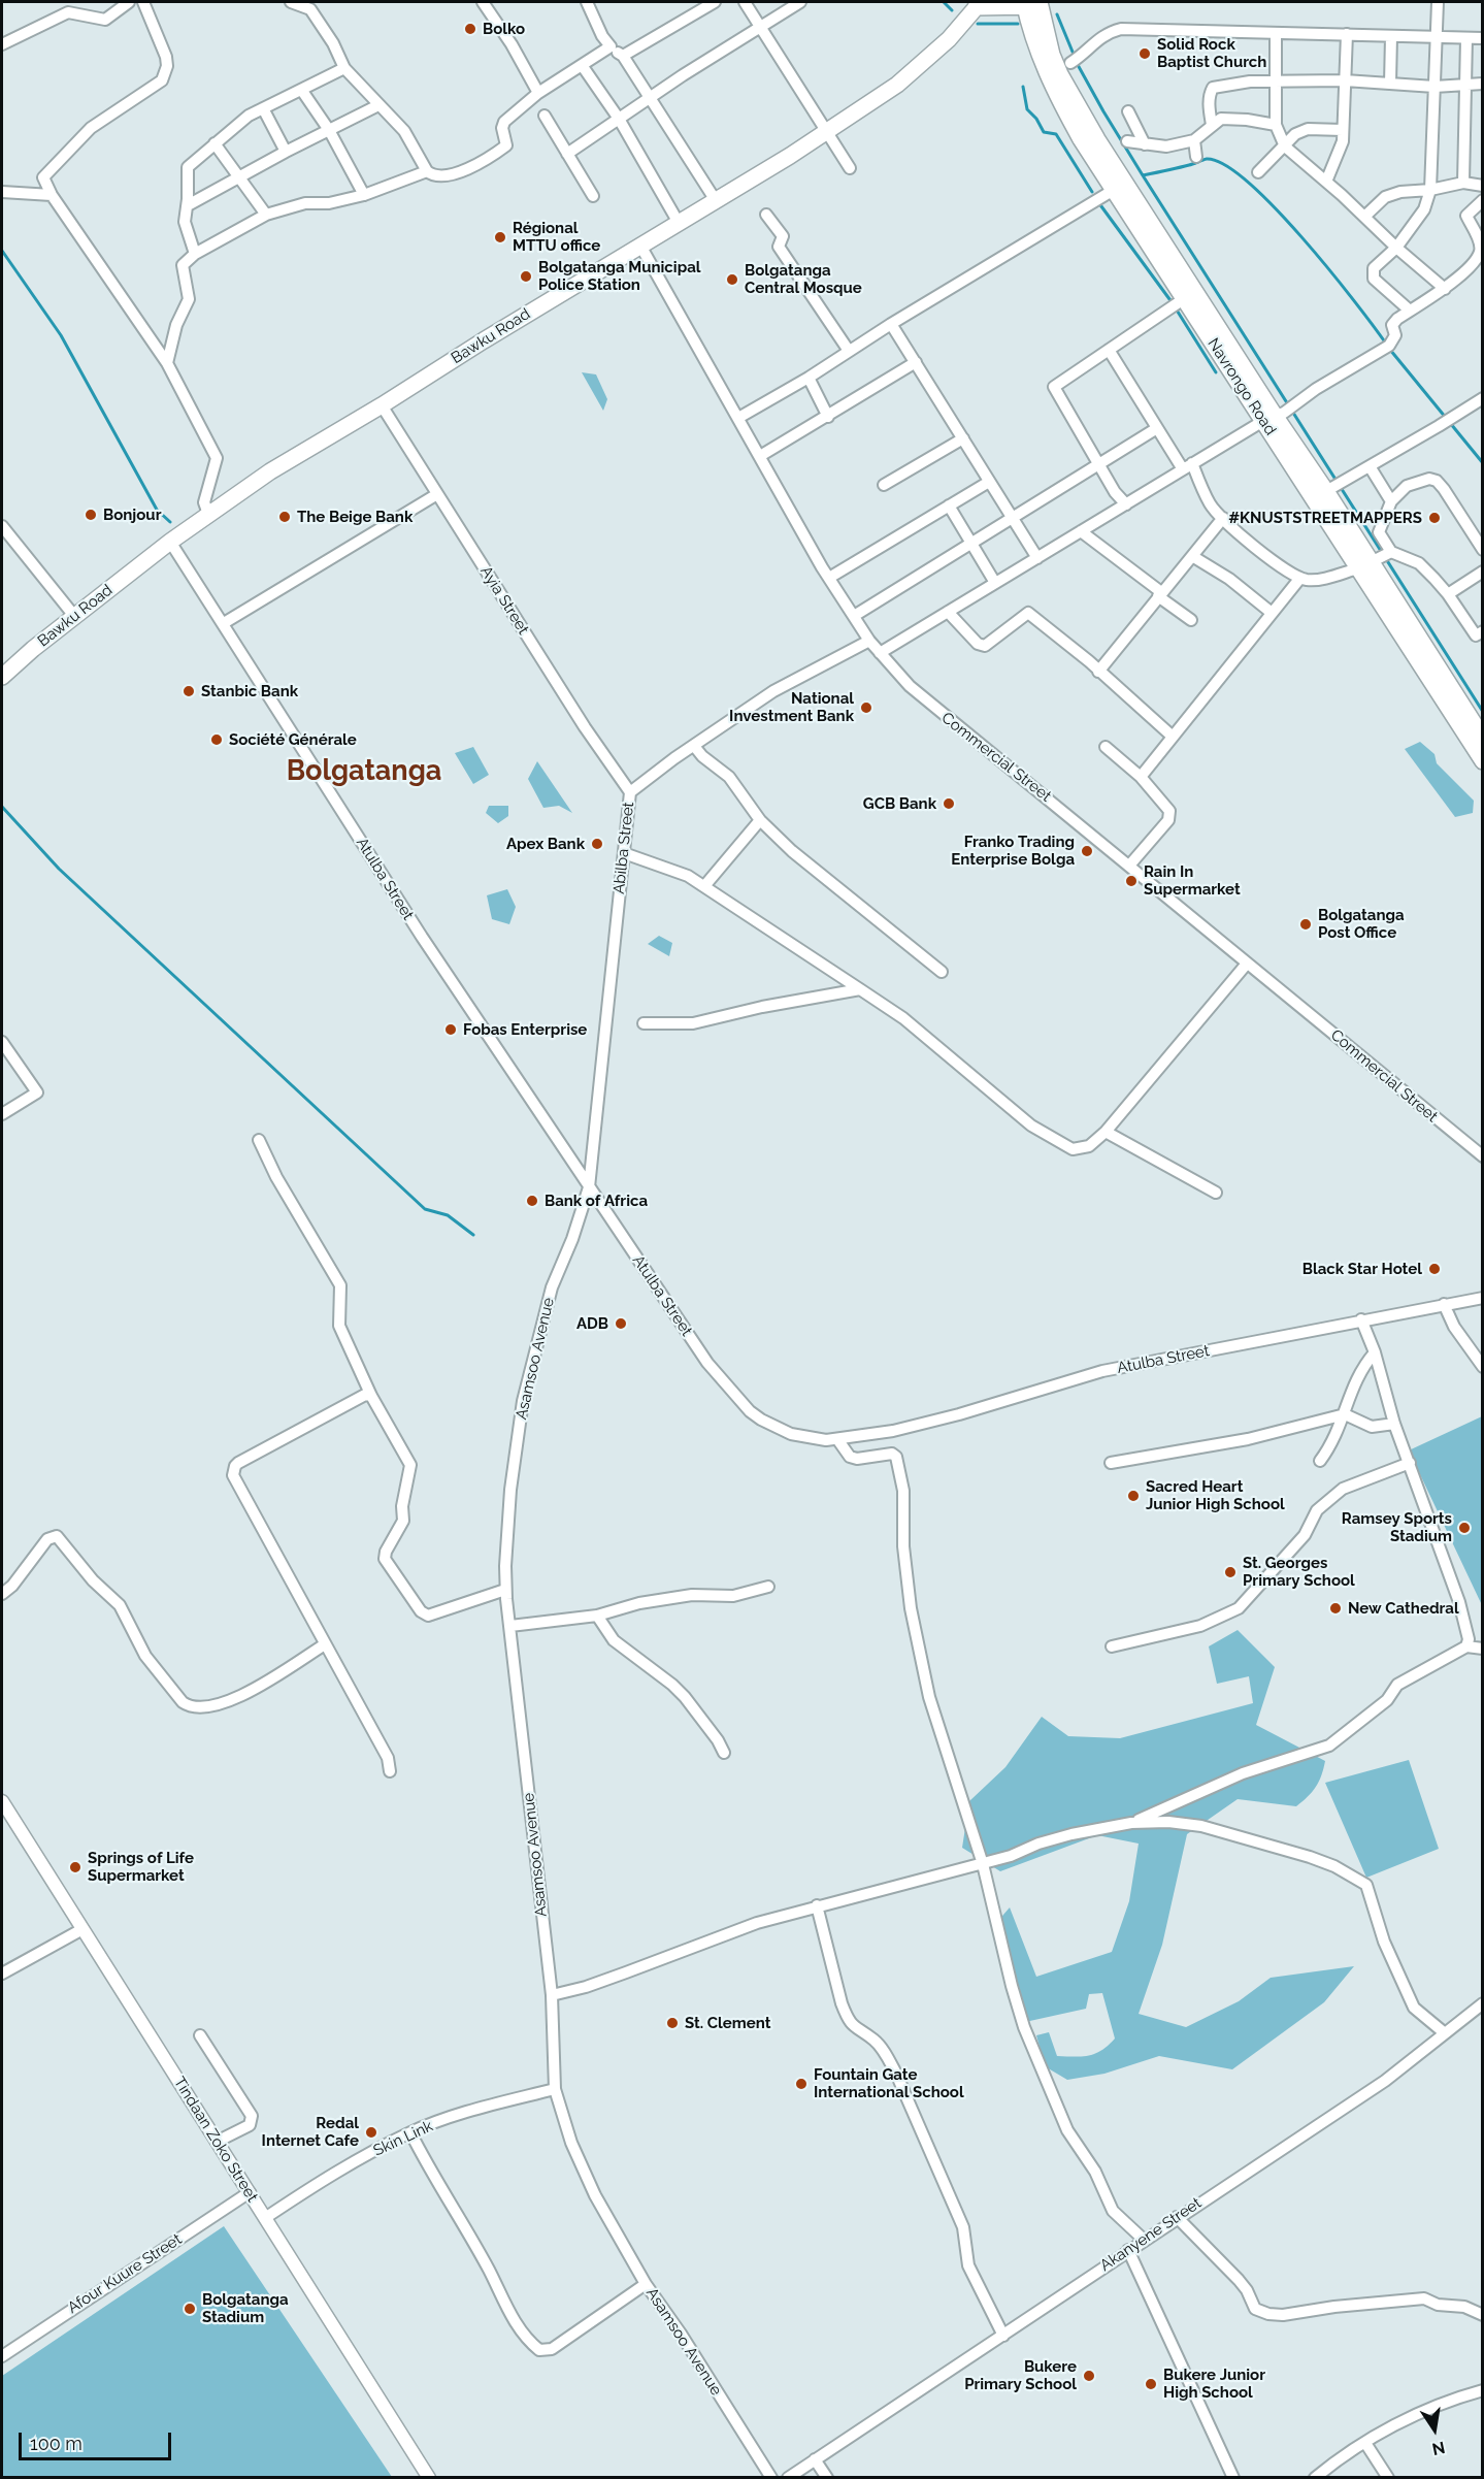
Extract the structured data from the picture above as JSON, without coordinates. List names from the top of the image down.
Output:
{
  "streets": {
    "highway": ["Bawku Road", "Navrongo Road"],
    "main road": ["Tindaan Zoko Street"],
    "street": [
      "Ayia Street",
      "Commercial Street",
      "Abilba Street",
      "Atulba Street",
      "Asamsoo Avenue",
      "Skin Link",
      "Akanyene Street",
      "Afour Kuure Street"
    ]
  },
  "crossings": [
    ["Bawku Road", "Ayia Street"],
    ["Bawku Road", "Commercial Street"],
    ["Bawku Road", "Atulba Street"],
    ["Ayia Street", "Abilba Street"],
    ["Commercial Street", "Abilba Street"],
    ["Abilba Street", "Atulba Street"],
    ["Abilba Street", "Asamsoo Avenue"],
    ["Atulba Street", "Asamsoo Avenue"],
    ["Asamsoo Avenue", "Skin Link"],
    ["Skin Link", "Tindaan Zoko Street"],
    ["Tindaan Zoko Street", "Afour Kuure Street"]
  ],
  "districts": ["Bolgatanga"],
  "places": [
    "Bolko",
    "Solid Rock Baptist Church",
    "Régional MTTU office",
    "Bolgatanga Municipal Police Station",
    "Bolgatanga Central Mosque",
    "Bonjour",
    "The Beige Bank",
    "#KNUSTSTREETMAPPERS",
    "Stanbic Bank",
    "National Investment Bank",
    "Société Générale",
    "GCB Bank",
    "Apex Bank",
    "Franko Trading Enterprise Bolga",
    "Rain In Supermarket",
    "Bolgatanga Post Office",
    "Fobas Enterprise",
    "Bank of Africa",
    "Black Star Hotel",
    "ADB",
    "Sacred Heart Junior High School",
    "Ramsey Sports Stadium",
    "St. Georges Primary School",
    "New Cathedral",
    "Springs of Life Supermarket",
    "St. Clement",
    "Fountain Gate International School",
    "Redal Internet Cafe",
    "Bolgatanga Stadium",
    "Bukere Primary School",
    "Bukere Junior High School"
  ],
  "scale_bar": "100 m",
  "north": "bottom"
}
